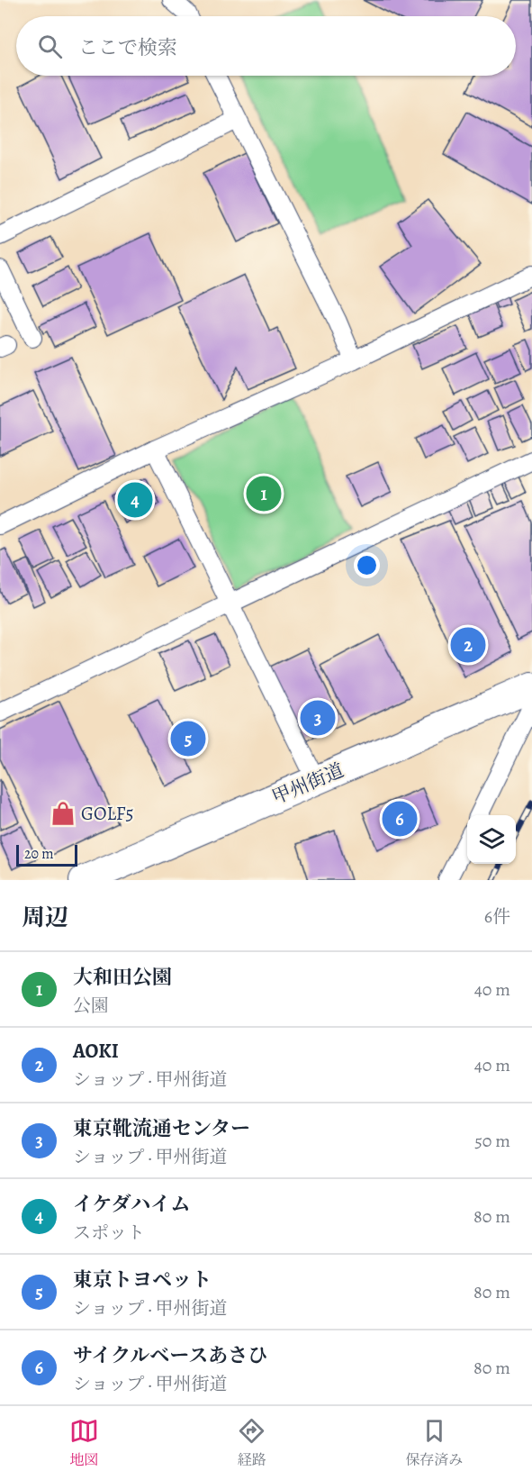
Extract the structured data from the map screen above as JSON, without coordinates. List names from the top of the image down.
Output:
{
  "streets": {
    "highway": ["甲州街道"]
  },
  "places": {
    "shop": ["GOLF5"]
  },
  "scale_bar": "20 m",
  "page": {
    "search": "ここで検索",
    "pins": [
      "1",
      "4",
      "2",
      "3",
      "5",
      "6"
    ],
    "scale": "20 m",
    "heading": ["周辺", "6件"],
    "list": [
      {
        "mark": "1",
        "name": "大和田公園",
        "note": "公園",
        "value": "40 m"
      },
      {
        "mark": "2",
        "name": "AOKI",
        "note": "ショップ · 甲州街道",
        "value": "40 m"
      },
      {
        "mark": "3",
        "name": "東京靴流通センター",
        "note": "ショップ · 甲州街道",
        "value": "50 m"
      },
      {
        "mark": "4",
        "name": "イケダハイム",
        "note": "スポット",
        "value": "80 m"
      },
      {
        "mark": "5",
        "name": "東京トヨペット",
        "note": "ショップ · 甲州街道",
        "value": "80 m"
      },
      {
        "mark": "6",
        "name": "サイクルベースあさひ",
        "note": "ショップ · 甲州街道",
        "value": "80 m"
      }
    ],
    "nav": ["地図", "経路", "保存済み"]
  }
}
